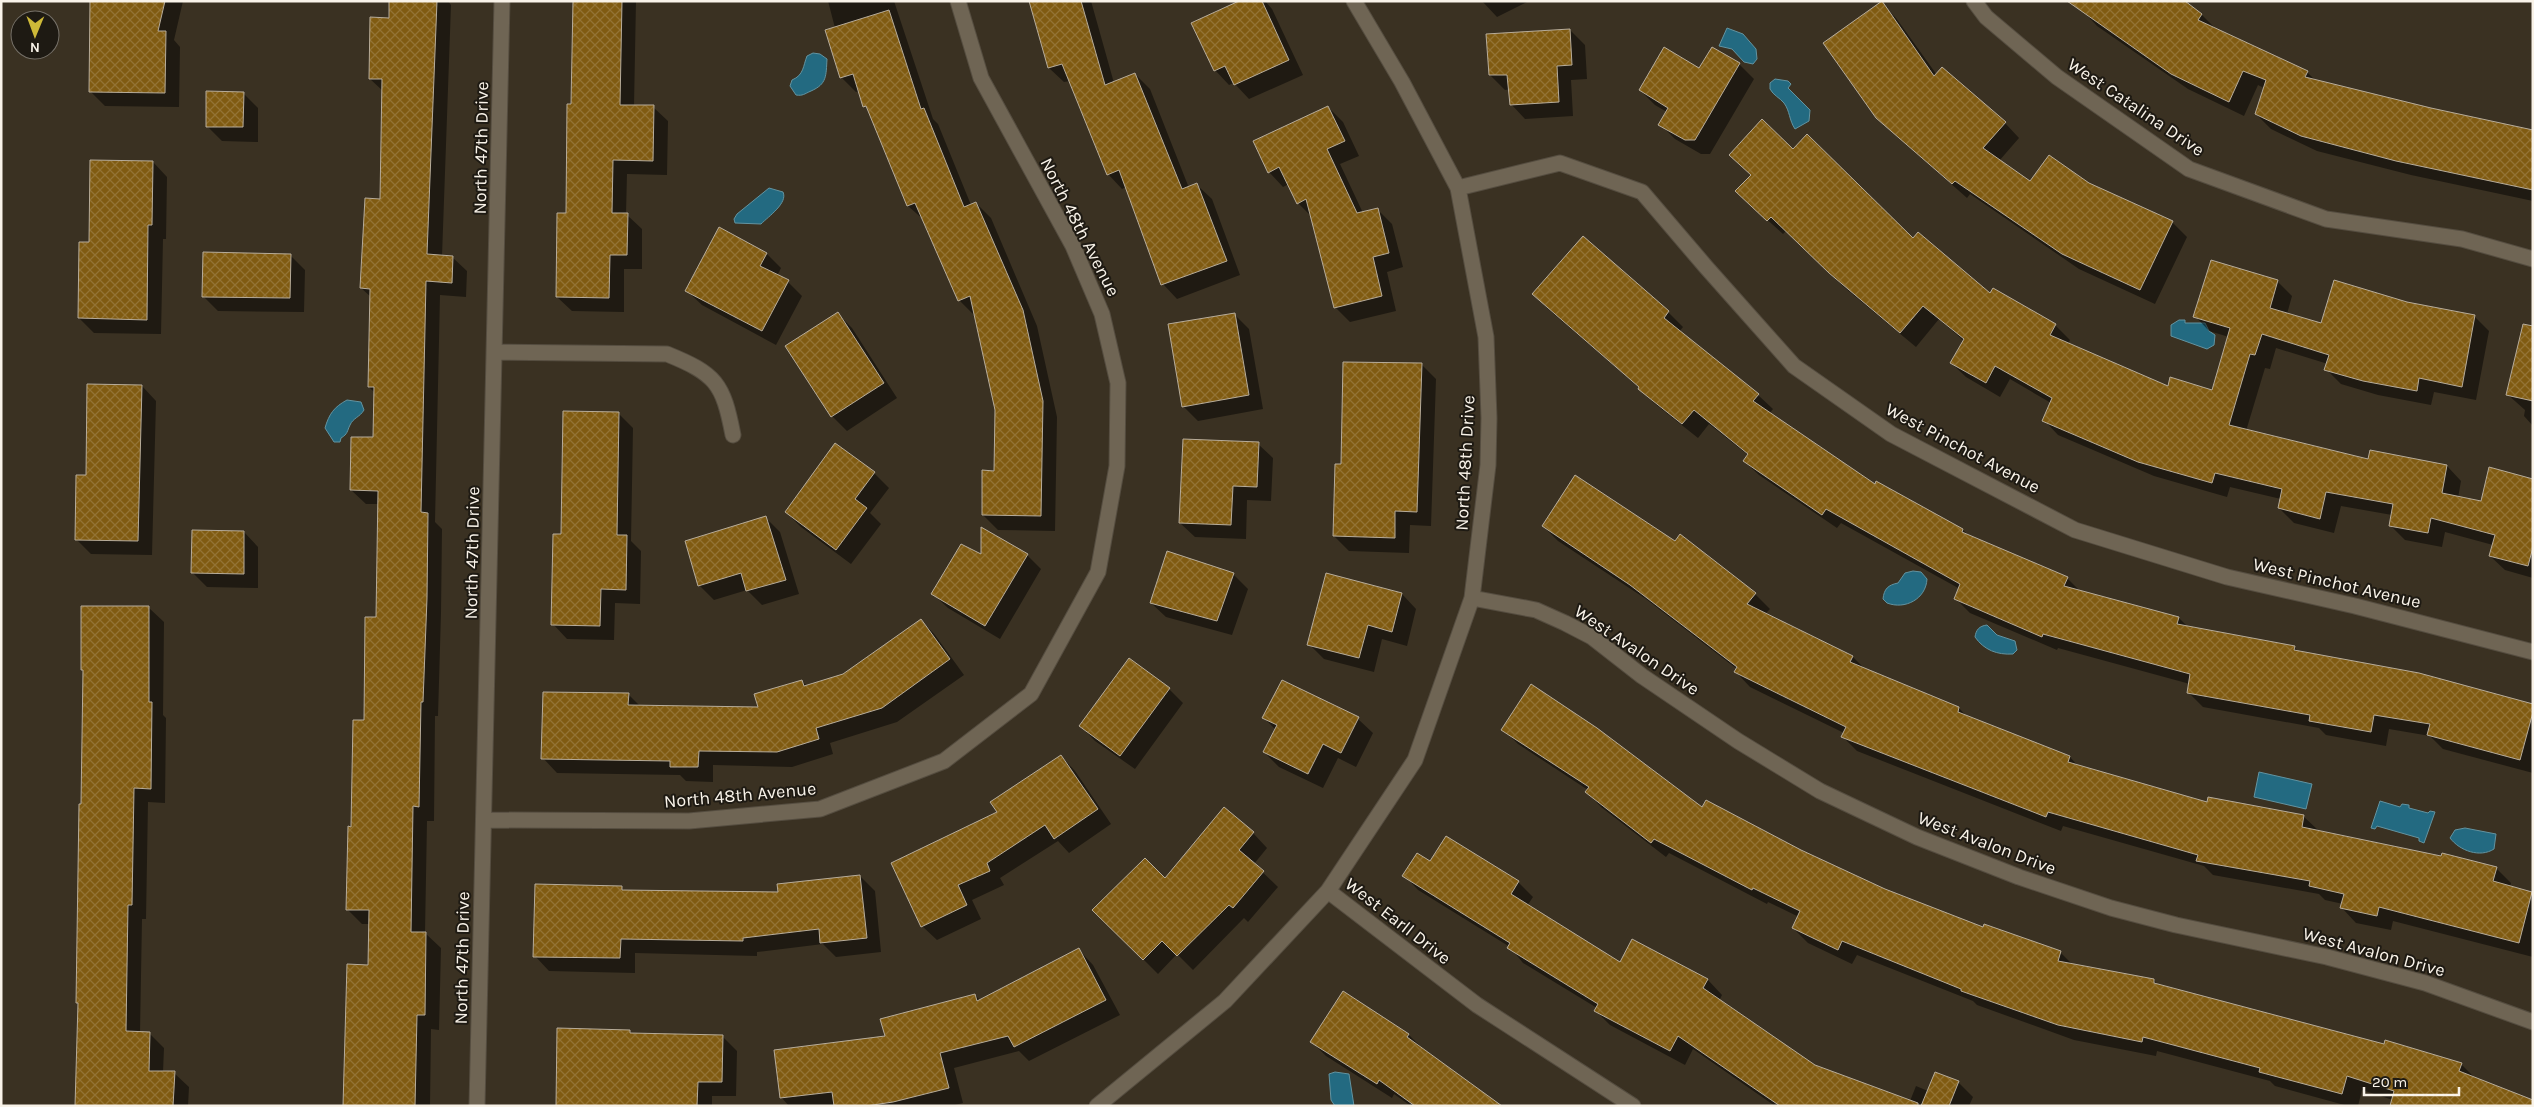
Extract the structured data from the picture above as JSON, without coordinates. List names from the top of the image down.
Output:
{
  "streets": {
    "street": [
      "West Catalina Drive",
      "North 47th Drive",
      "North 48th Avenue",
      "West Pinchot Avenue",
      "North 48th Drive",
      "West Avalon Drive",
      "West Earll Drive"
    ]
  },
  "crossings": [
    ["North 47th Drive", "North 48th Avenue"],
    ["West Pinchot Avenue", "North 48th Drive"],
    ["North 48th Drive", "West Avalon Drive"],
    ["North 48th Drive", "West Earll Drive"]
  ],
  "scale_bar": "20 m",
  "north": "bottom"
}
